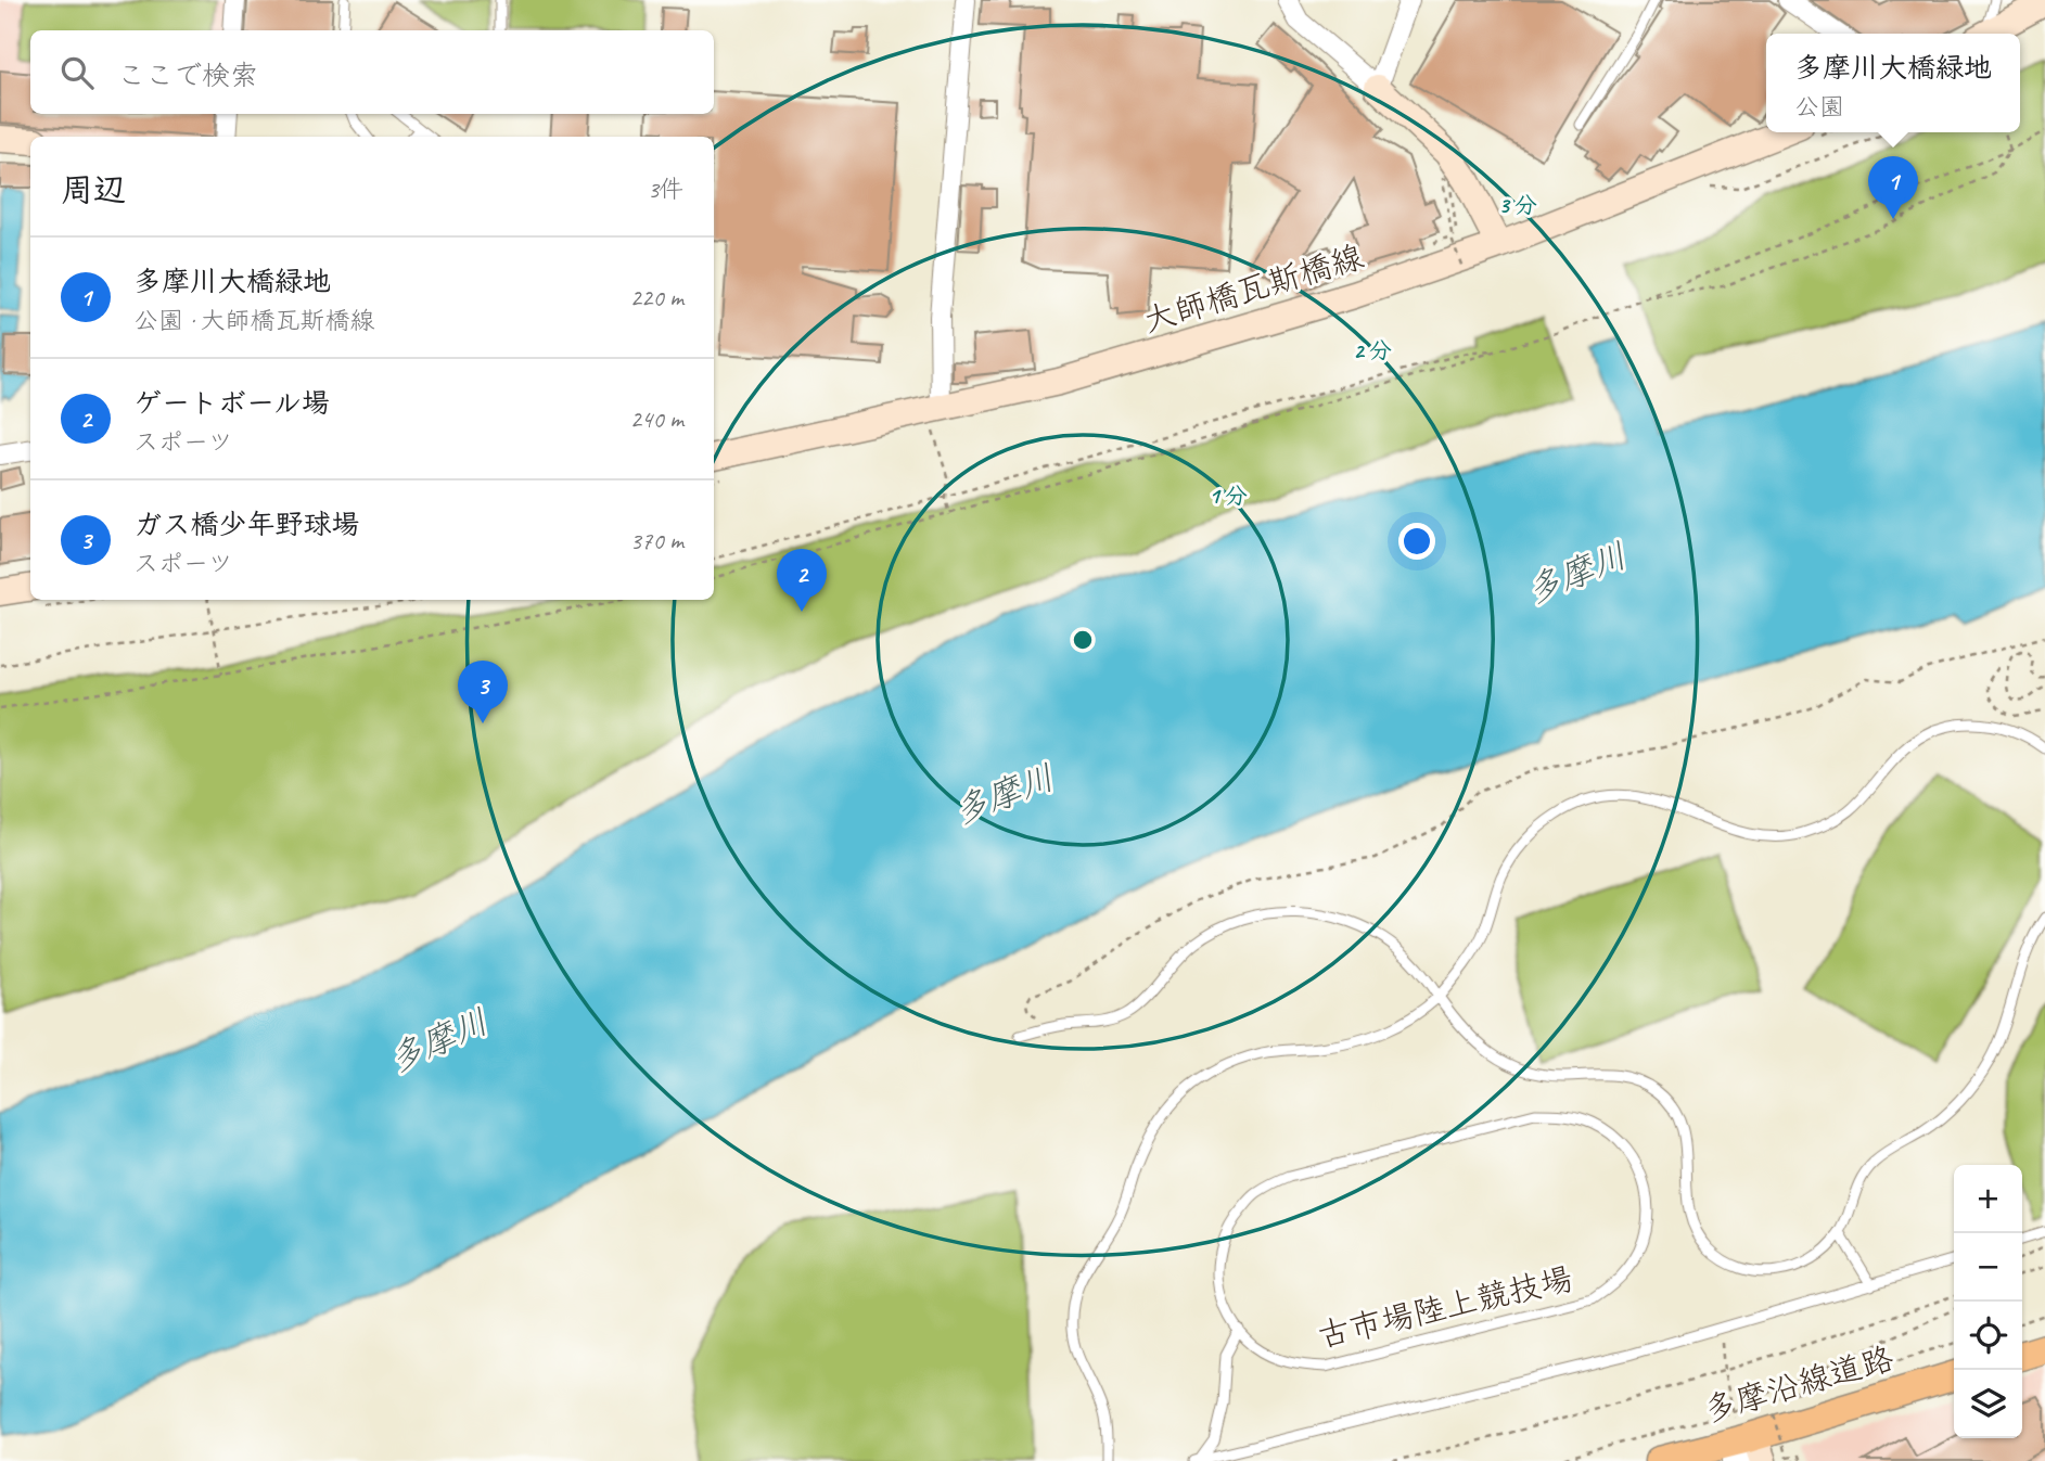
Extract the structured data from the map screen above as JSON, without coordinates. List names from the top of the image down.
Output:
{
  "streets": {
    "main road": ["多摩沿線道路"],
    "street": ["大師橋瓦斯橋線"],
    "lane": ["古市場陸上競技場"]
  },
  "water": ["多摩川"],
  "page": {
    "search": "ここで検索",
    "popup": ["多摩川大橋緑地", "公園"],
    "heading": ["周辺", "3件"],
    "pins": ["1", "2", "3"],
    "list": [
      {
        "mark": "1",
        "name": "多摩川大橋緑地",
        "note": "公園 · 大師橋瓦斯橋線",
        "value": "220 m"
      },
      {
        "mark": "2",
        "name": "ゲートボール場",
        "note": "スポーツ",
        "value": "240 m"
      },
      {
        "mark": "3",
        "name": "ガス橋少年野球場",
        "note": "スポーツ",
        "value": "370 m"
      }
    ],
    "map_buttons": ["+", "−"]
  },
  "rings": ["3 分", "2 分", "1 分"]
}
